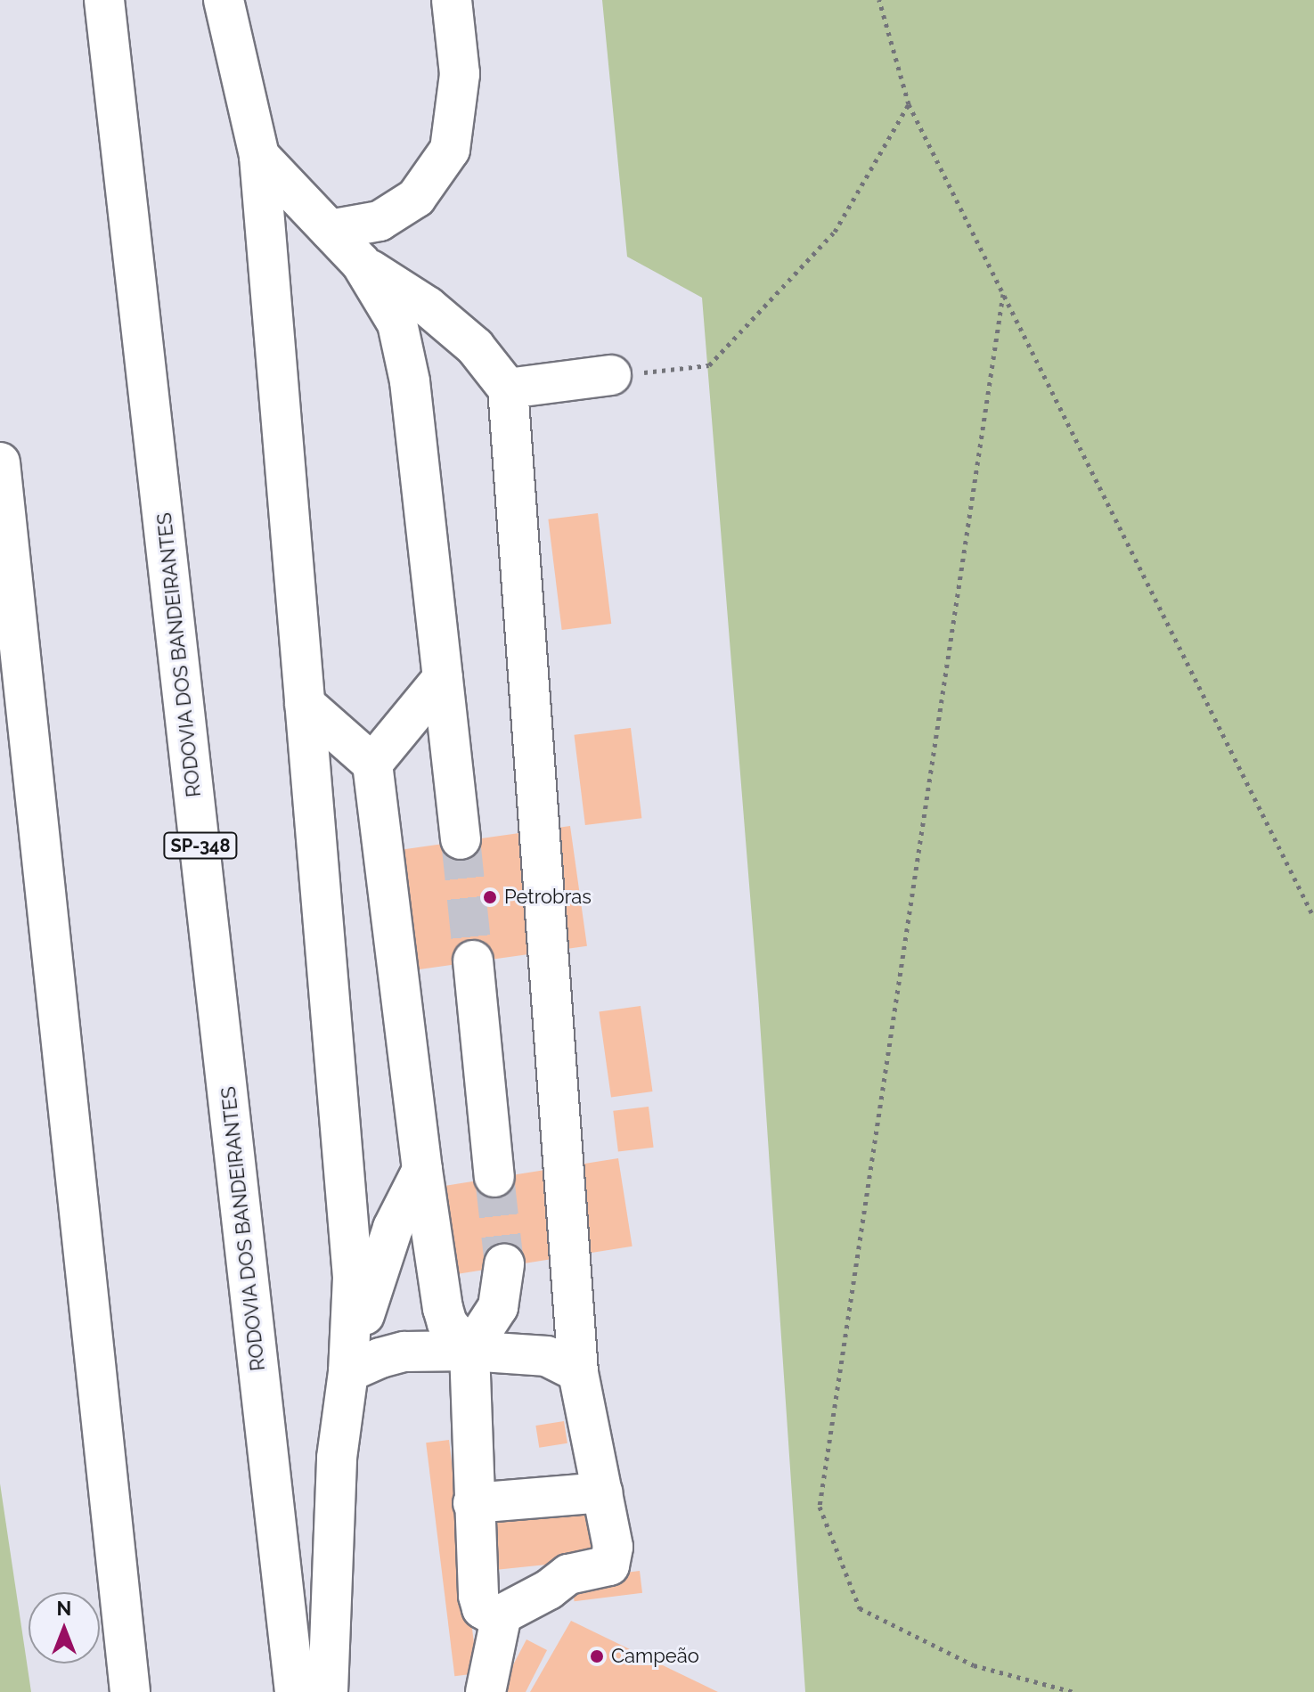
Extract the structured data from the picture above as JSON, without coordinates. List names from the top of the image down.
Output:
{
  "streets": {
    "main road": ["RODOVIA DOS BANDEIRANTES", "SP-348"]
  },
  "places": ["Petrobras", "Campeão"],
  "north": "top"
}
